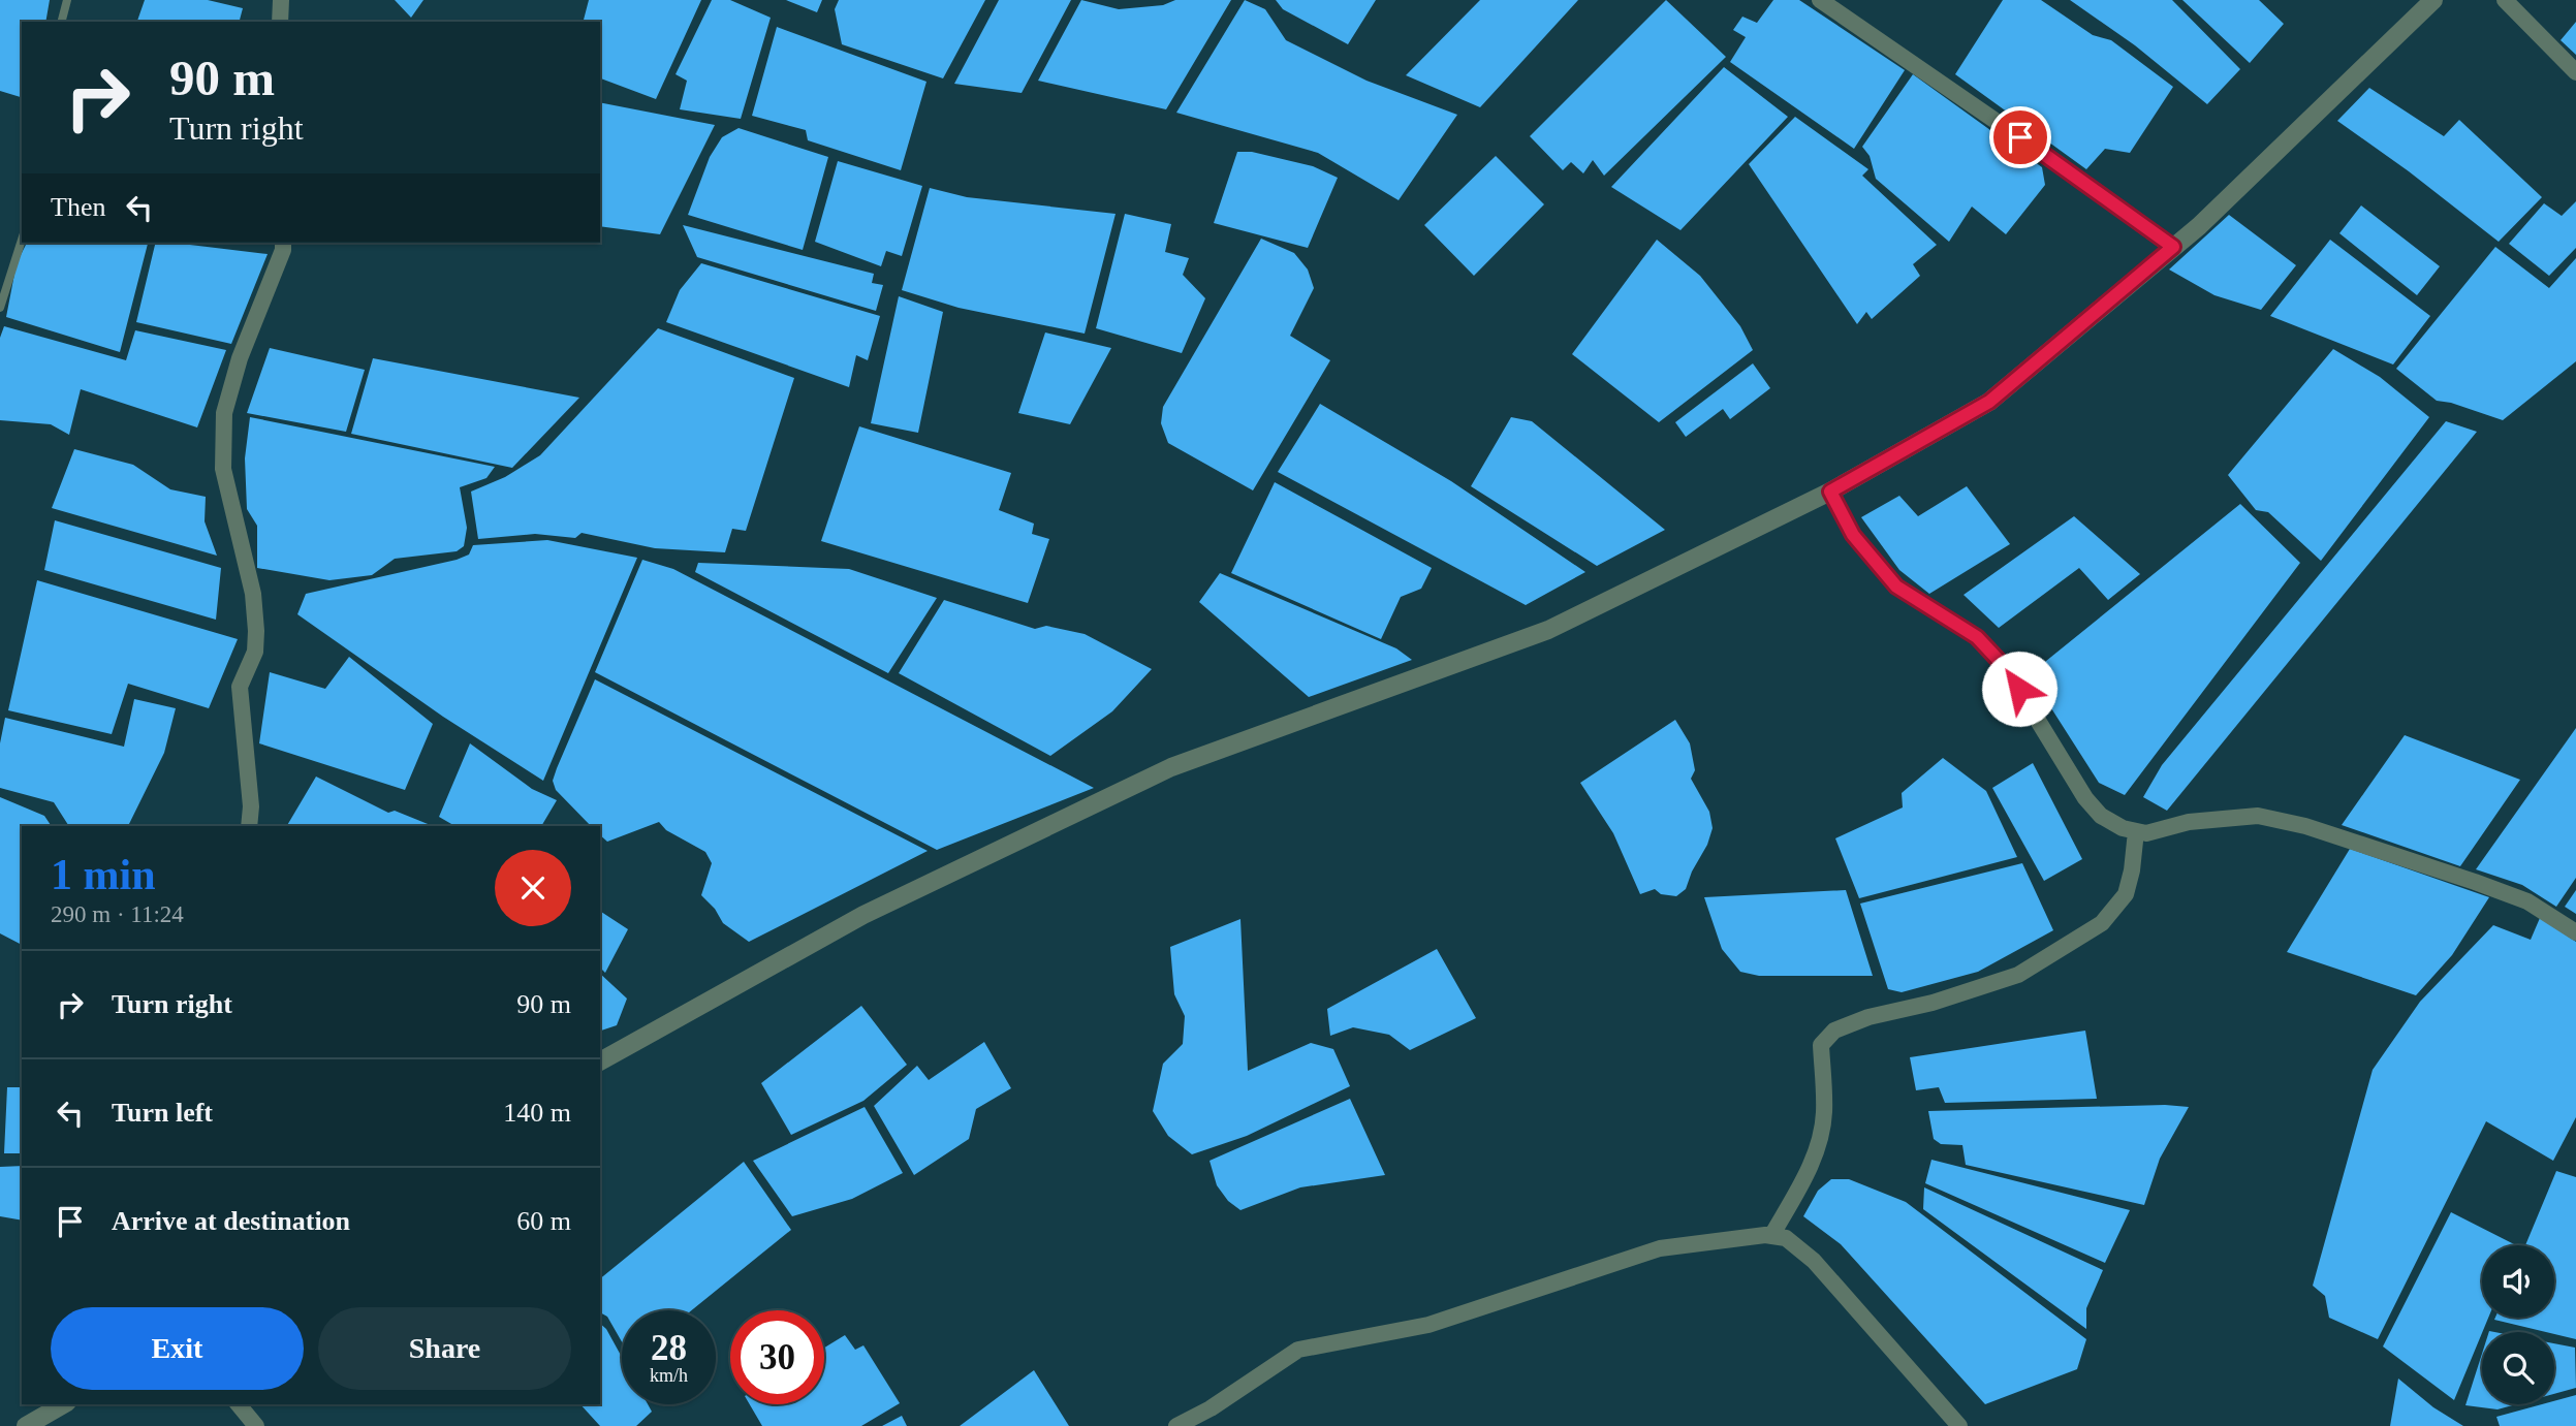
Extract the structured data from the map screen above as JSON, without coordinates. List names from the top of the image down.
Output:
{
  "page": {
    "turn": ["90 m", "Turn right"],
    "then": "Then",
    "heading": ["1 min", "290 m · 11:24"],
    "list": [
      {
        "name": "Turn right",
        "value": "90 m"
      },
      {
        "name": "Turn left",
        "value": "140 m"
      },
      {
        "name": "Arrive at destination",
        "value": "60 m"
      }
    ],
    "buttons": ["Exit", "Share"],
    "speed": "28 km/h",
    "limit": "30"
  }
}
